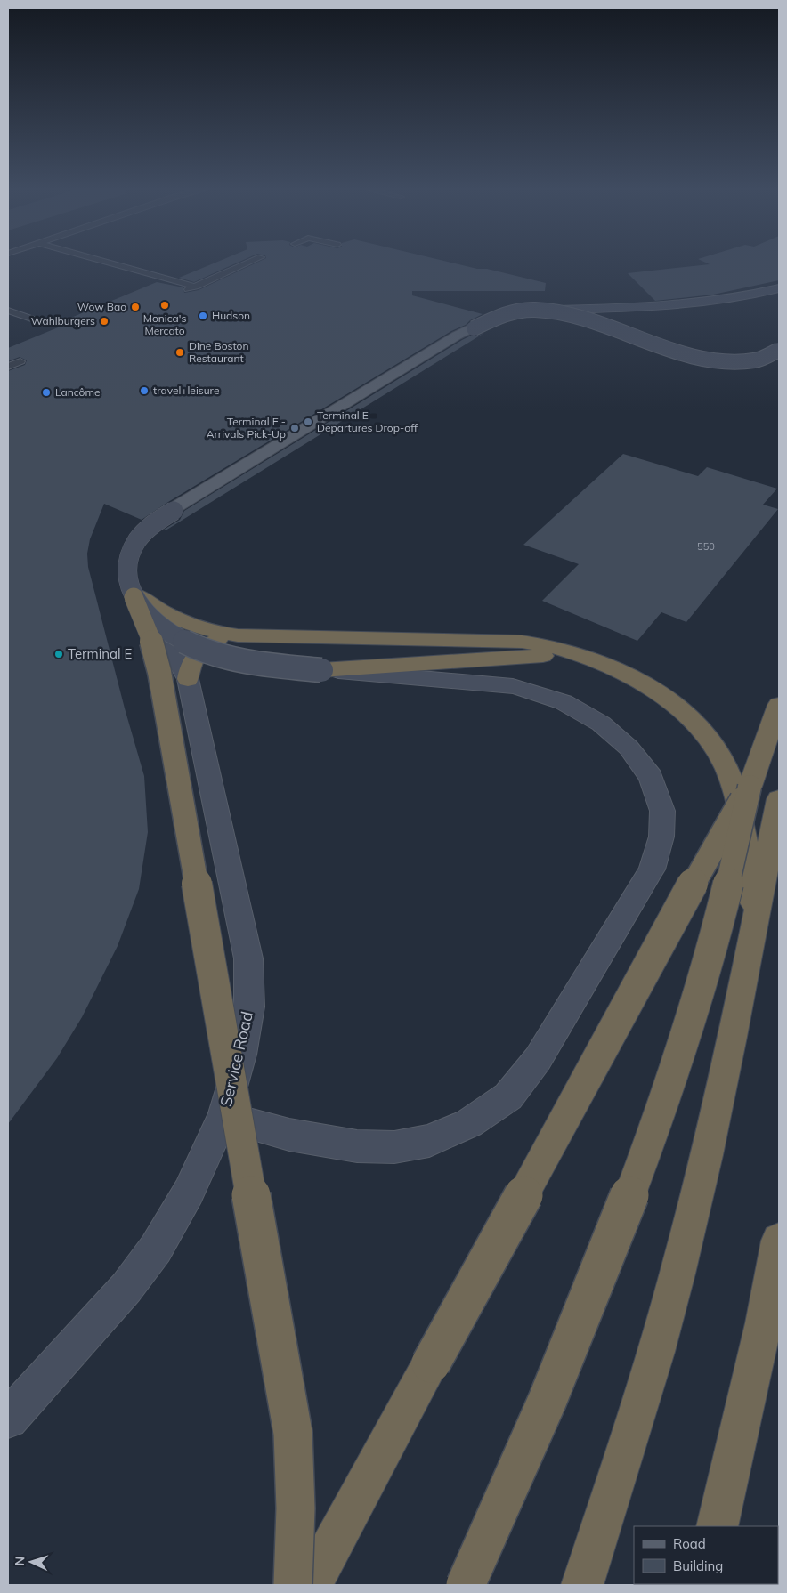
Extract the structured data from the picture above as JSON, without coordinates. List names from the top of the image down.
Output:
{
  "streets": {
    "main road": ["Service Road"]
  },
  "places": [
    "Monica's Mercato",
    "Wow Bao",
    "Hudson",
    "Wahlburgers",
    "Dine Boston Restaurant",
    "travel+leisure",
    "Lancôme",
    "Terminal E - Departures Drop-off",
    "Terminal E - Arrivals Pick-Up",
    "Terminal E"
  ],
  "house_numbers": ["550"],
  "legend": ["Road", "Building"],
  "north": "left"
}
